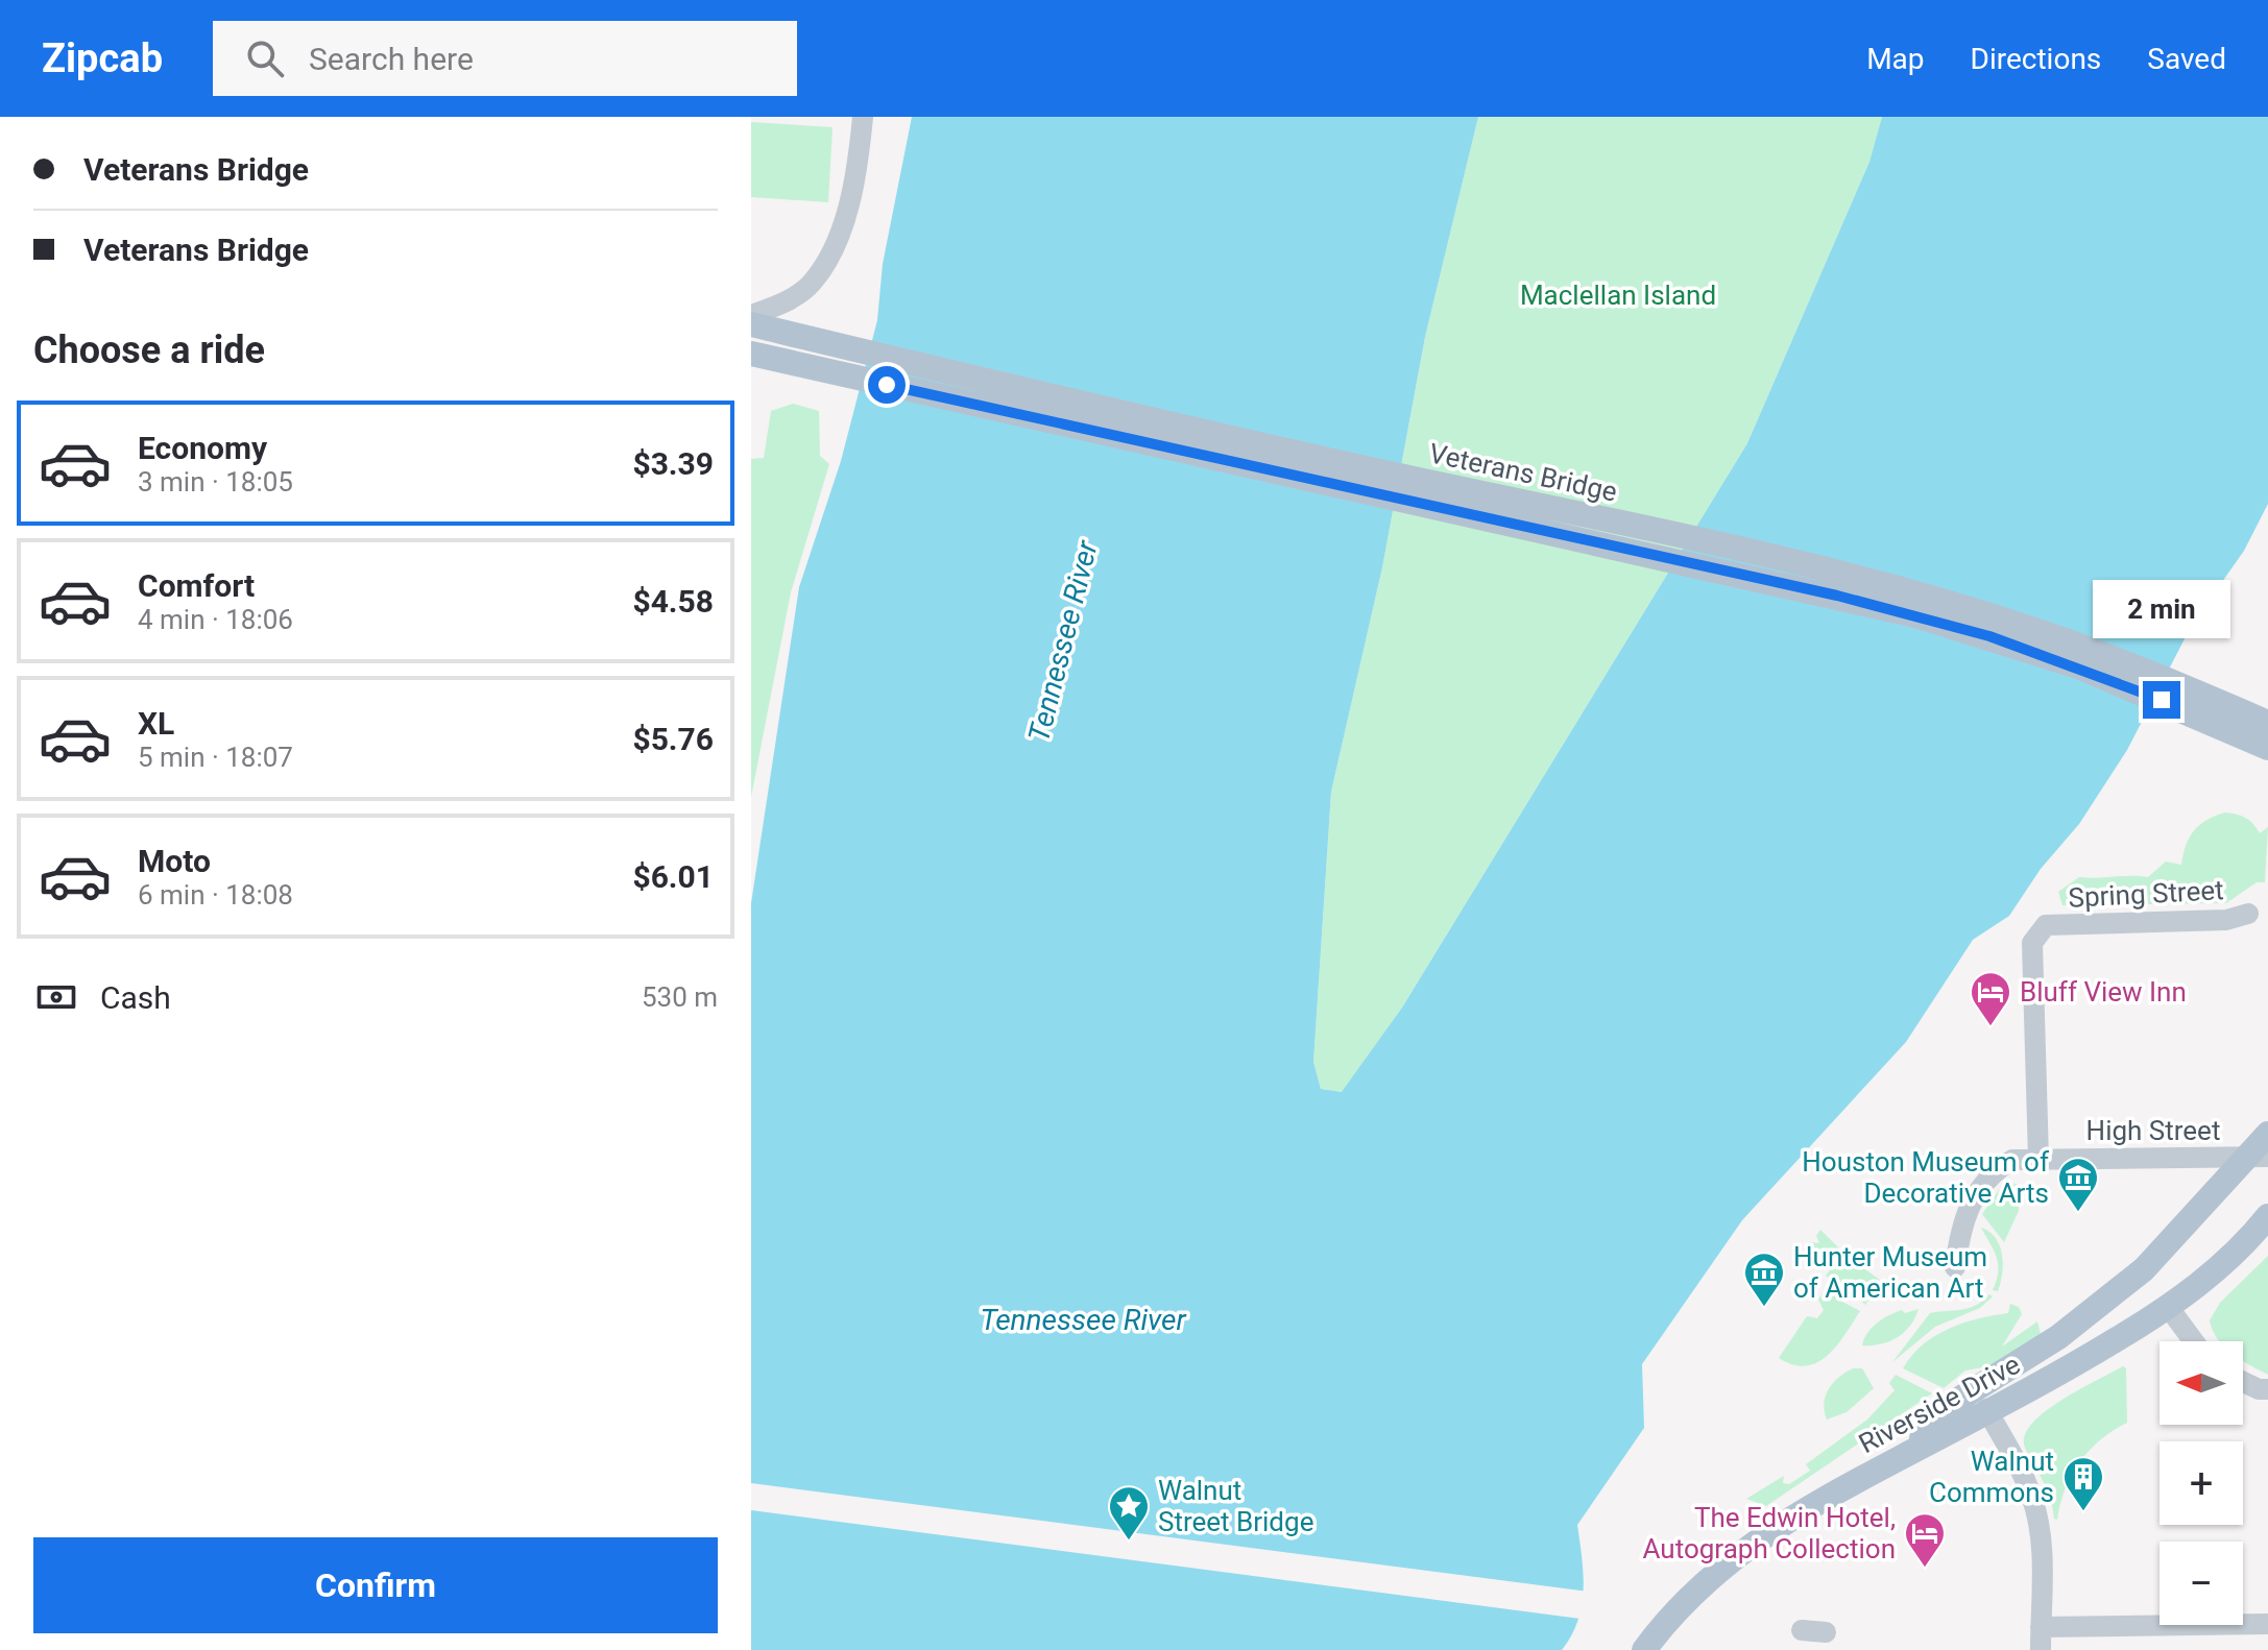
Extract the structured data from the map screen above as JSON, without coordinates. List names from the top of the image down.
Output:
{
  "streets": {
    "main road": ["Veterans Bridge", "Riverside Drive"],
    "street": ["Spring Street", "High Street"]
  },
  "crossings": [
    ["Spring Street", "High Street"]
  ],
  "water": ["Tennessee River"],
  "parks": ["Maclellan Island"],
  "places": {
    "hotel": ["Bluff View Inn", "The Edwin Hotel, Autograph Collection"],
    "museum": ["Houston Museum of Decorative Arts", "Hunter Museum of American Art"],
    "building": ["Walnut Commons"],
    "place": ["Walnut Street Bridge"]
  },
  "north": "left",
  "page": {
    "header": "Zipcab",
    "search": "Search here",
    "nav": ["Map", "Directions", "Saved"],
    "banner": ["Veterans Bridge", "Veterans Bridge"],
    "heading": "Choose a ride",
    "list": [
      {
        "name": "Economy",
        "note": "3 min · 18:05",
        "value": "$3.39"
      },
      {
        "name": "Comfort",
        "note": "4 min · 18:06",
        "value": "$4.58"
      },
      {
        "name": "XL",
        "note": "5 min · 18:07",
        "value": "$5.76"
      },
      {
        "name": "Moto",
        "note": "6 min · 18:08",
        "value": "$6.01"
      }
    ],
    "bubble": "2 min",
    "pay": ["Cash", "530 m"],
    "map_buttons": ["+", "−"],
    "buttons": "Confirm"
  }
}
